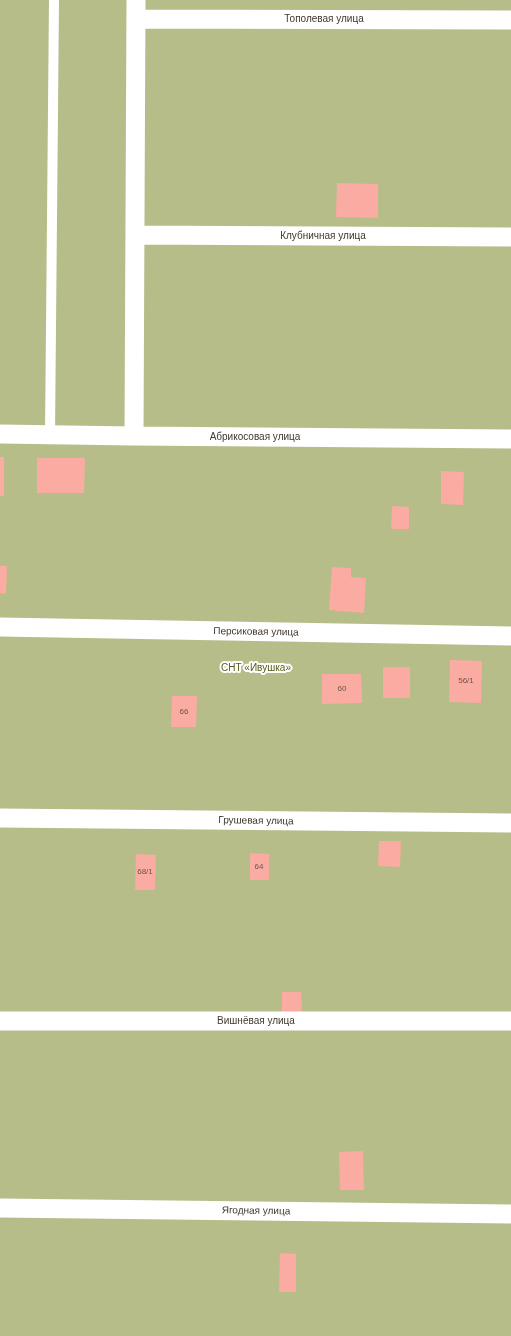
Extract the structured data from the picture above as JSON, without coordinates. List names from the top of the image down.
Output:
{
  "streets": {
    "street": [
      "Тополевая улица",
      "Клубничная улица",
      "Абрикосовая улица",
      "Персиковая улица",
      "Грушевая улица",
      "Вишнёвая улица",
      "Ягодная улица"
    ]
  },
  "parks": ["СНТ «Ивушка»"],
  "house_numbers": [
    "56/1",
    "60",
    "66",
    "64",
    "68/1"
  ]
}
